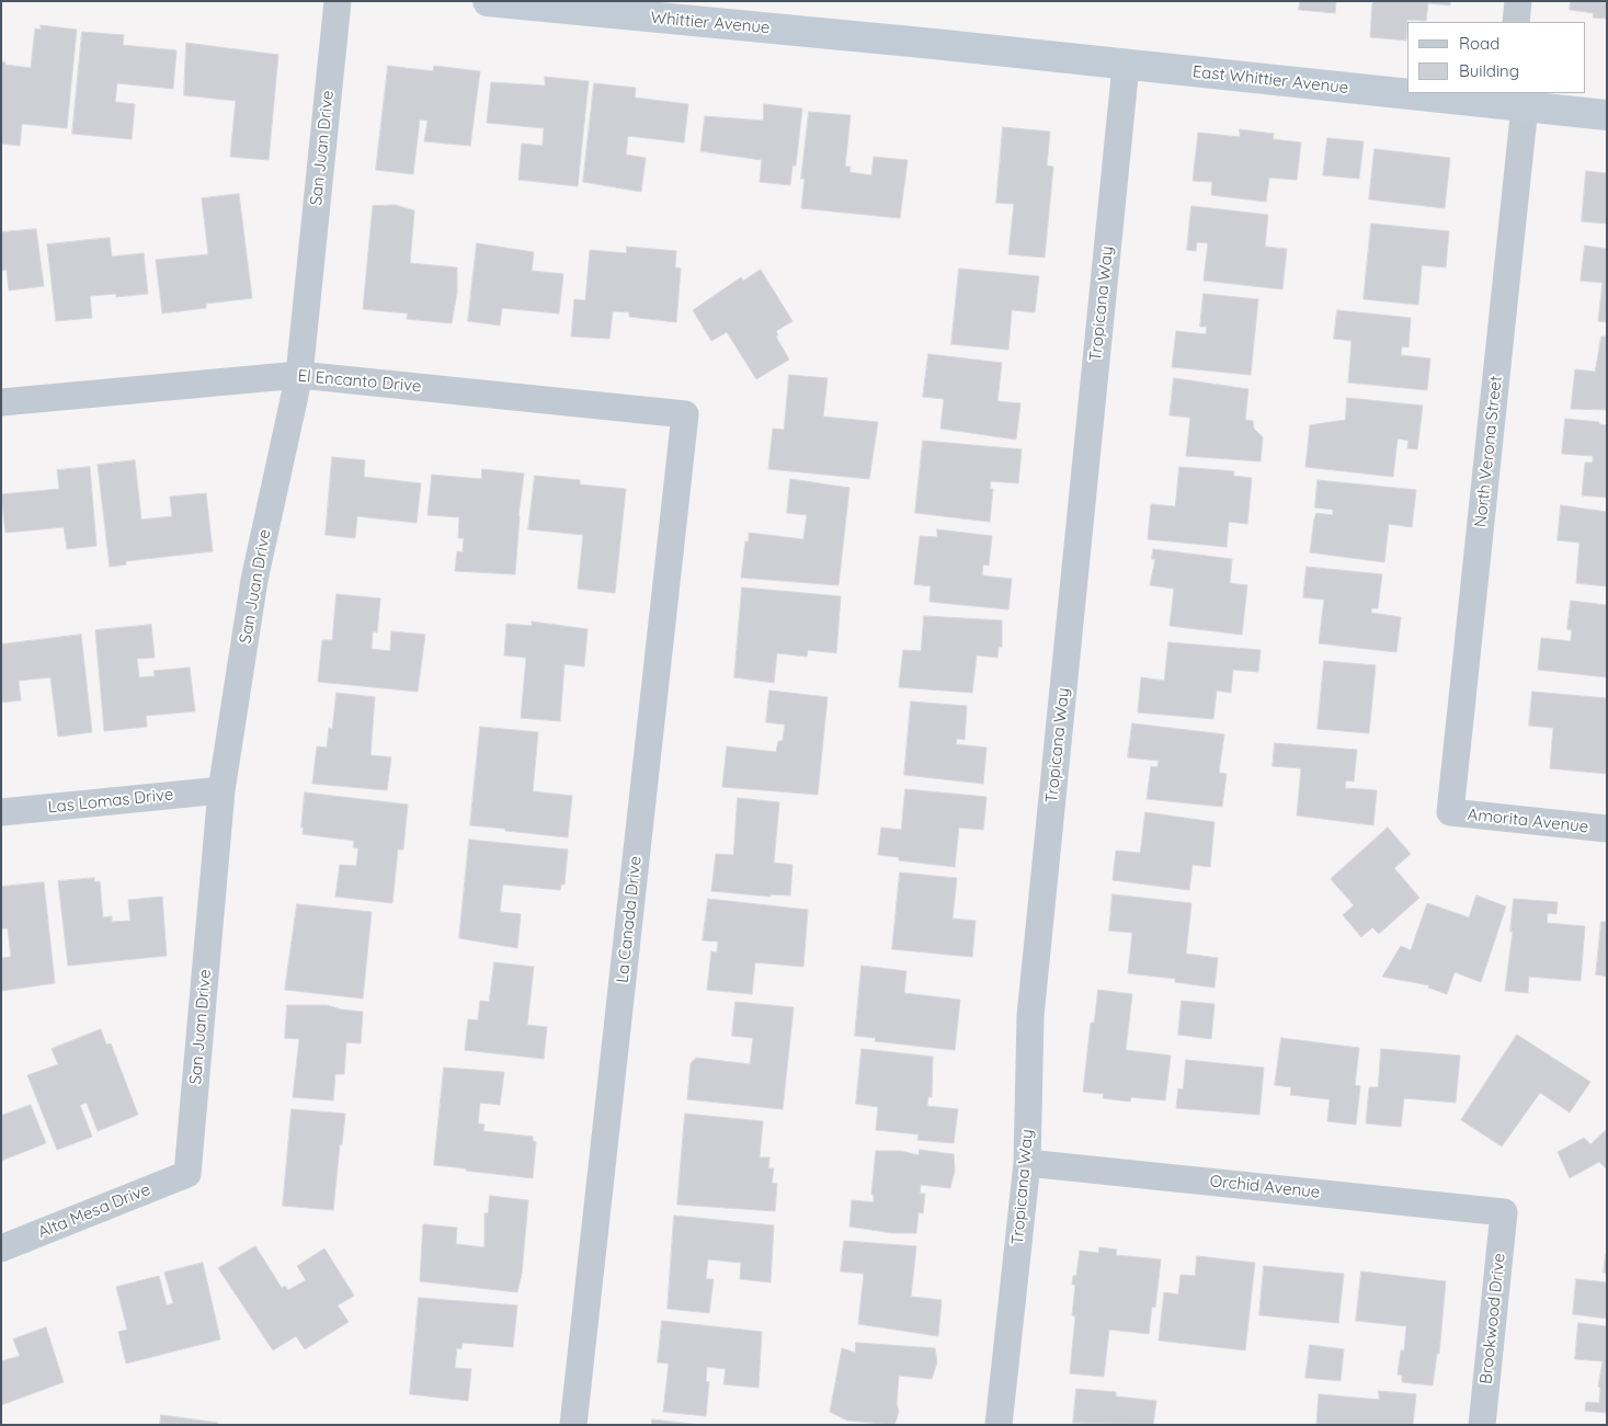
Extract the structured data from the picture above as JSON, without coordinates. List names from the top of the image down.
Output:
{
  "streets": {
    "street": [
      "Whittier Avenue",
      "East Whittier Avenue",
      "San Juan Drive",
      "Tropicana Way",
      "El Encanto Drive",
      "North Verona Street",
      "Las Lomas Drive",
      "Amorita Avenue",
      "La Canada Drive",
      "Orchid Avenue",
      "Alta Mesa Drive",
      "Brookwood Drive"
    ]
  },
  "crossings": [
    ["Whittier Avenue", "East Whittier Avenue"],
    ["East Whittier Avenue", "Tropicana Way"],
    ["East Whittier Avenue", "North Verona Street"],
    ["San Juan Drive", "El Encanto Drive"],
    ["San Juan Drive", "Las Lomas Drive"],
    ["San Juan Drive", "Alta Mesa Drive"],
    ["Tropicana Way", "Orchid Avenue"],
    ["El Encanto Drive", "La Canada Drive"],
    ["North Verona Street", "Amorita Avenue"],
    ["Orchid Avenue", "Brookwood Drive"]
  ],
  "legend": ["Road", "Building"]
}
